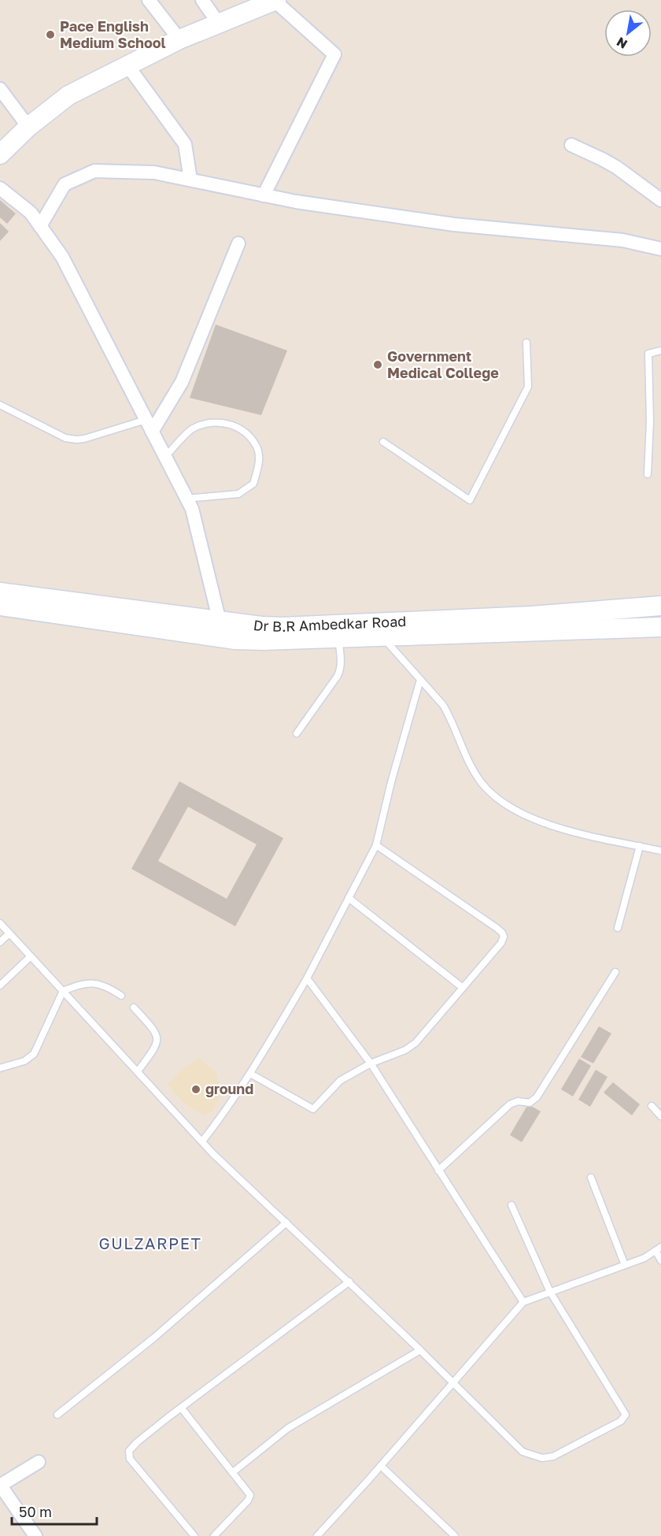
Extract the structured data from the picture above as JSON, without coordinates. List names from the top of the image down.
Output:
{
  "streets": {
    "street": ["Dr B.R Ambedkar Road"]
  },
  "districts": ["GULZARPET"],
  "places": ["Pace English Medium School", "Government Medical College", "ground"],
  "scale_bar": "50 m",
  "north": "bottom left"
}
